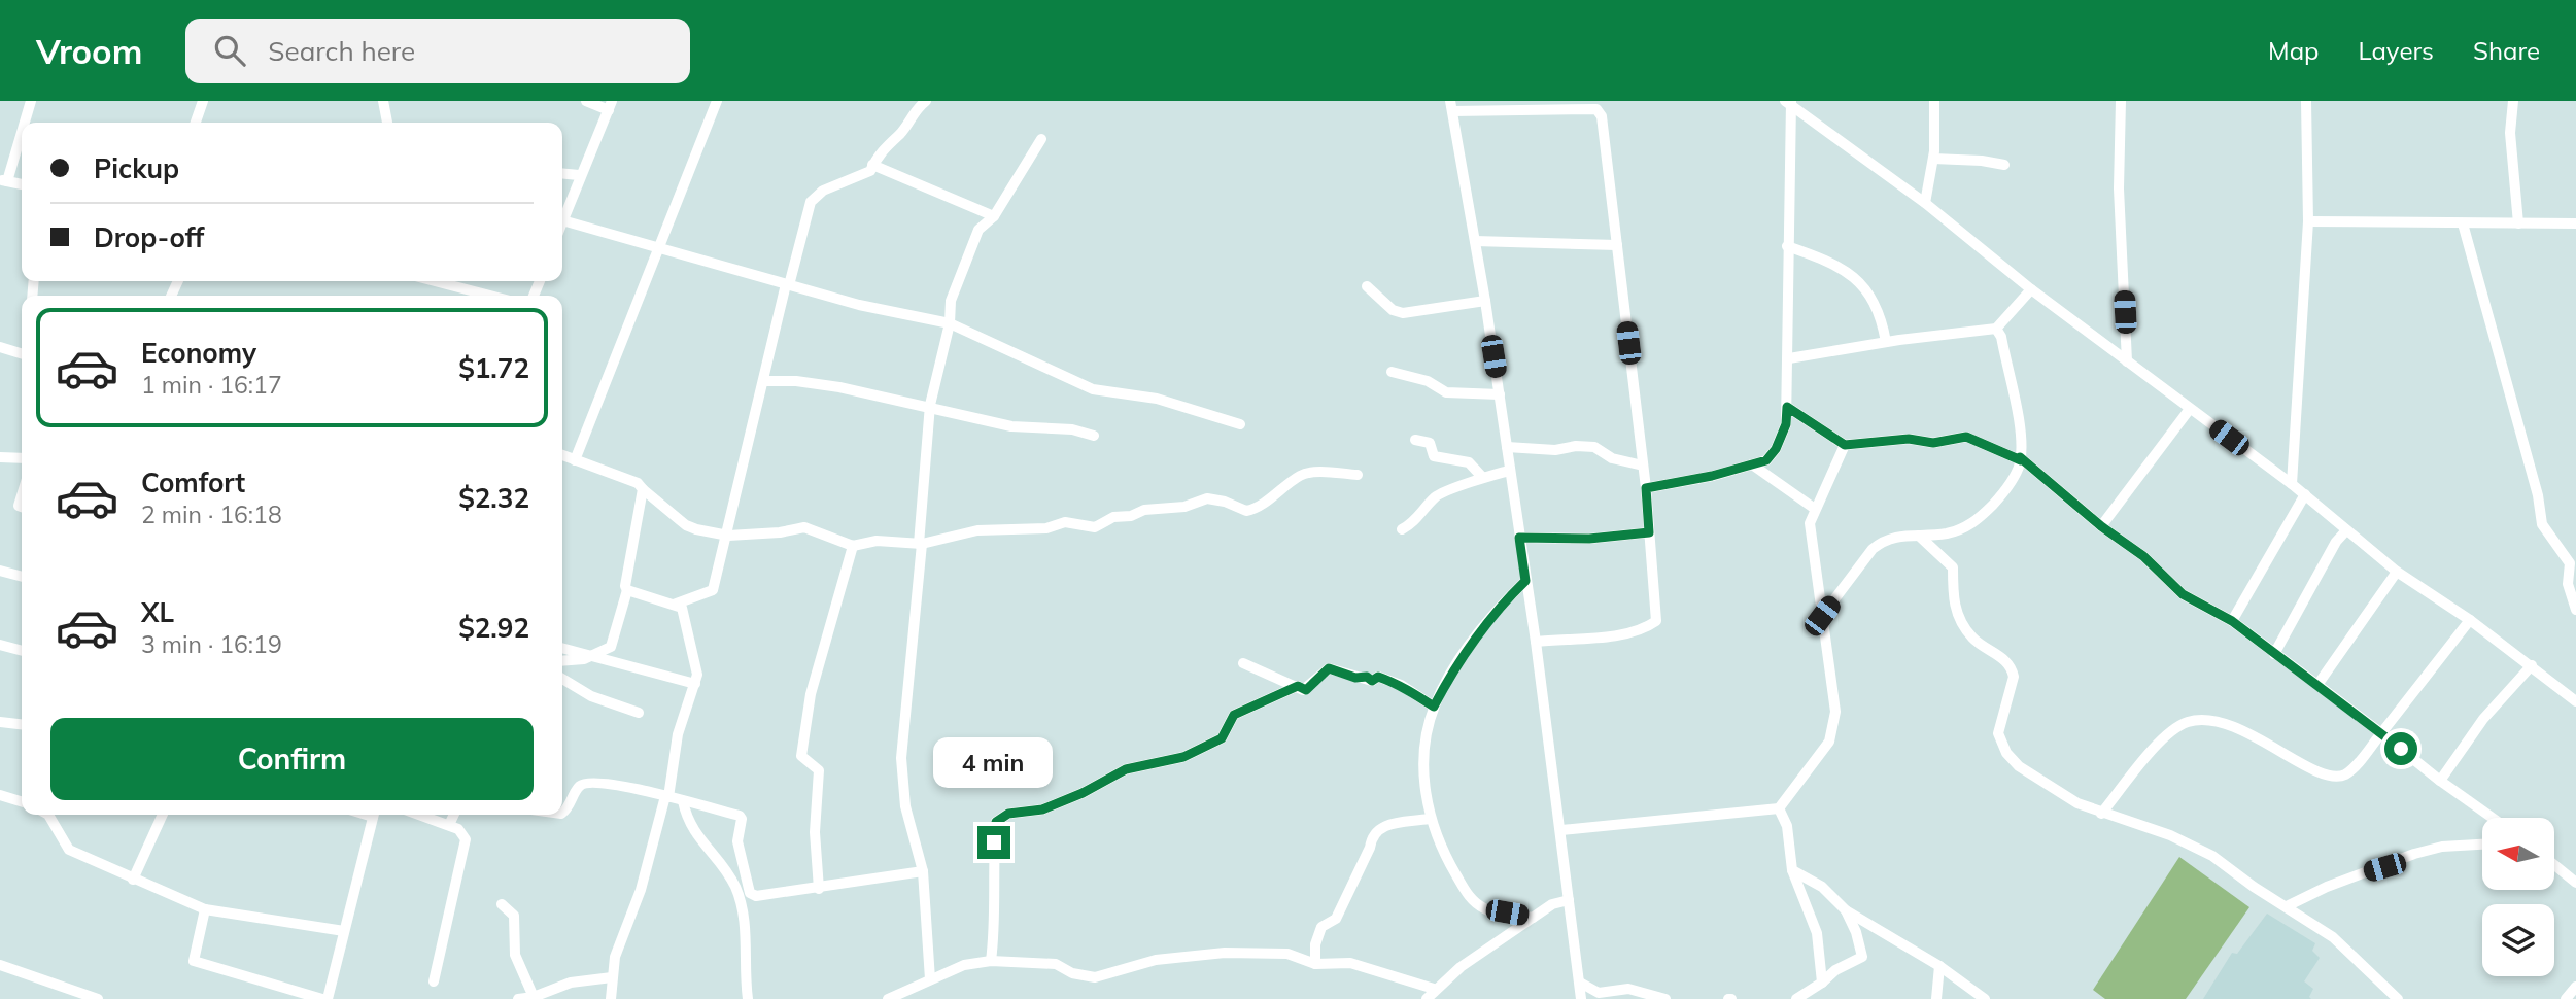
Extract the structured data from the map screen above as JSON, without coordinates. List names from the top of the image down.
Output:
{
  "north": "left",
  "page": {
    "header": "Vroom",
    "search": "Search here",
    "nav": ["Map", "Layers", "Share"],
    "banner": ["Pickup", "Drop-off"],
    "list": [
      {
        "name": "Economy",
        "note": "1 min · 16:17",
        "value": "$1.72"
      },
      {
        "name": "Comfort",
        "note": "2 min · 16:18",
        "value": "$2.32"
      },
      {
        "name": "XL",
        "note": "3 min · 16:19",
        "value": "$2.92"
      }
    ],
    "buttons": "Confirm",
    "bubble": "4 min"
  }
}
